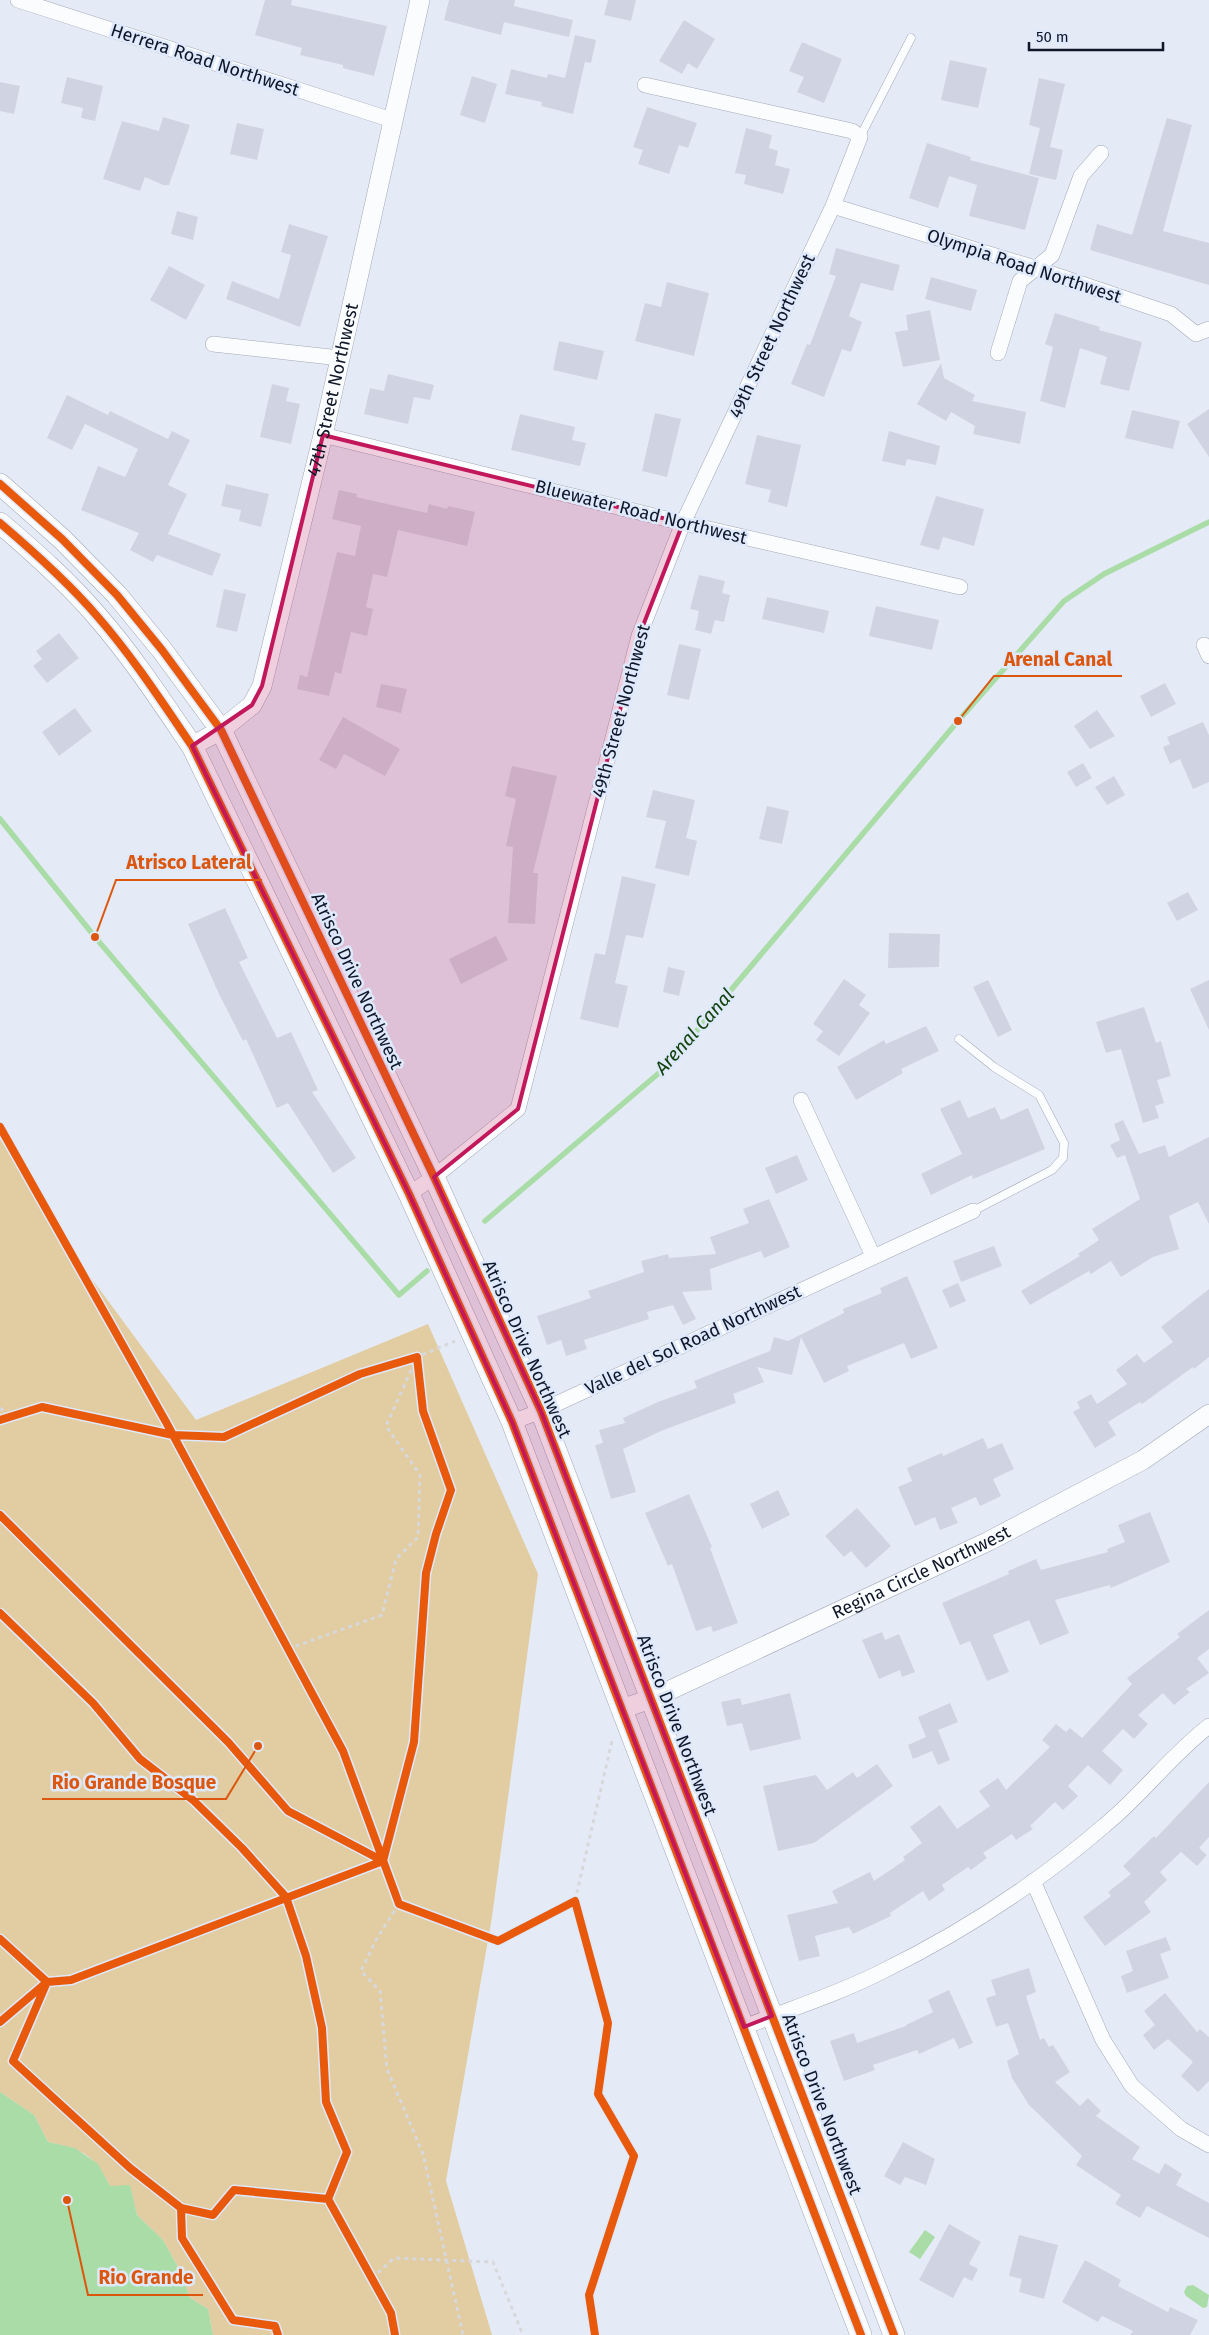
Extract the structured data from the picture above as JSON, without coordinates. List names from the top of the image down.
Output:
{
  "streets": {
    "main road": ["Atrisco Drive Northwest"],
    "street": [
      "Herrera Road Northwest",
      "Olympia Road Northwest",
      "49th Street Northwest",
      "47th Street Northwest",
      "Bluewater Road Northwest",
      "Valle del Sol Road Northwest",
      "Regina Circle Northwest"
    ]
  },
  "crossings": [
    ["Herrera Road Northwest", "47th Street Northwest"],
    ["Olympia Road Northwest", "49th Street Northwest"],
    ["49th Street Northwest", "Bluewater Road Northwest"],
    ["49th Street Northwest", "Atrisco Drive Northwest"],
    ["47th Street Northwest", "Bluewater Road Northwest"],
    ["47th Street Northwest", "Atrisco Drive Northwest"],
    ["Atrisco Drive Northwest", "Valle del Sol Road Northwest"],
    ["Atrisco Drive Northwest", "Regina Circle Northwest"]
  ],
  "water": ["Arenal Canal"],
  "places": [
    "Arenal Canal",
    "Atrisco Lateral",
    "Rio Grande Bosque",
    "Rio Grande"
  ],
  "scale_bar": "50 m"
}
